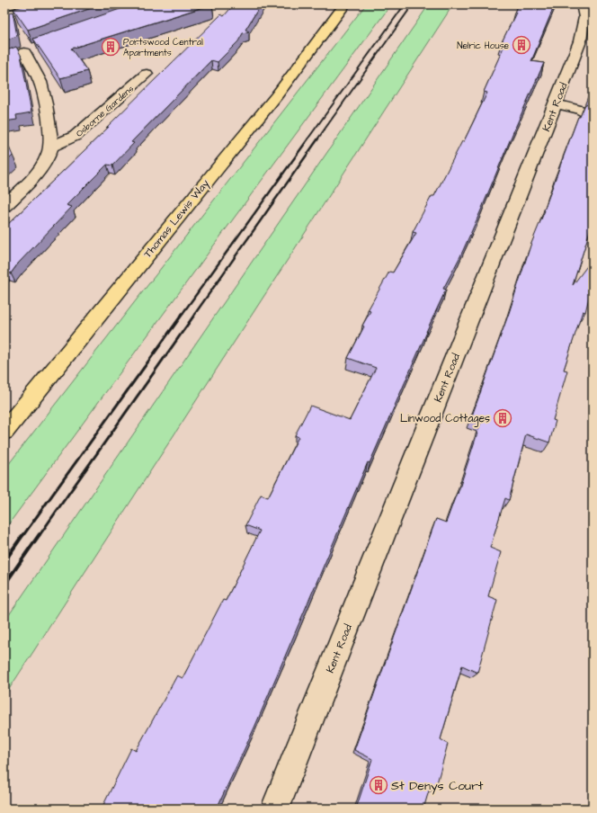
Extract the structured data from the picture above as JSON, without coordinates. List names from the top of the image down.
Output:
{
  "streets": {
    "main road": ["Thomas Lewis Way"],
    "street": ["Kent Road", "Osborne Gardens"]
  },
  "places": {
    "building": [
      "Nelric House",
      "Portswood Central Apartments",
      "Linwood Cottages",
      "St Denys Court"
    ]
  }
}
